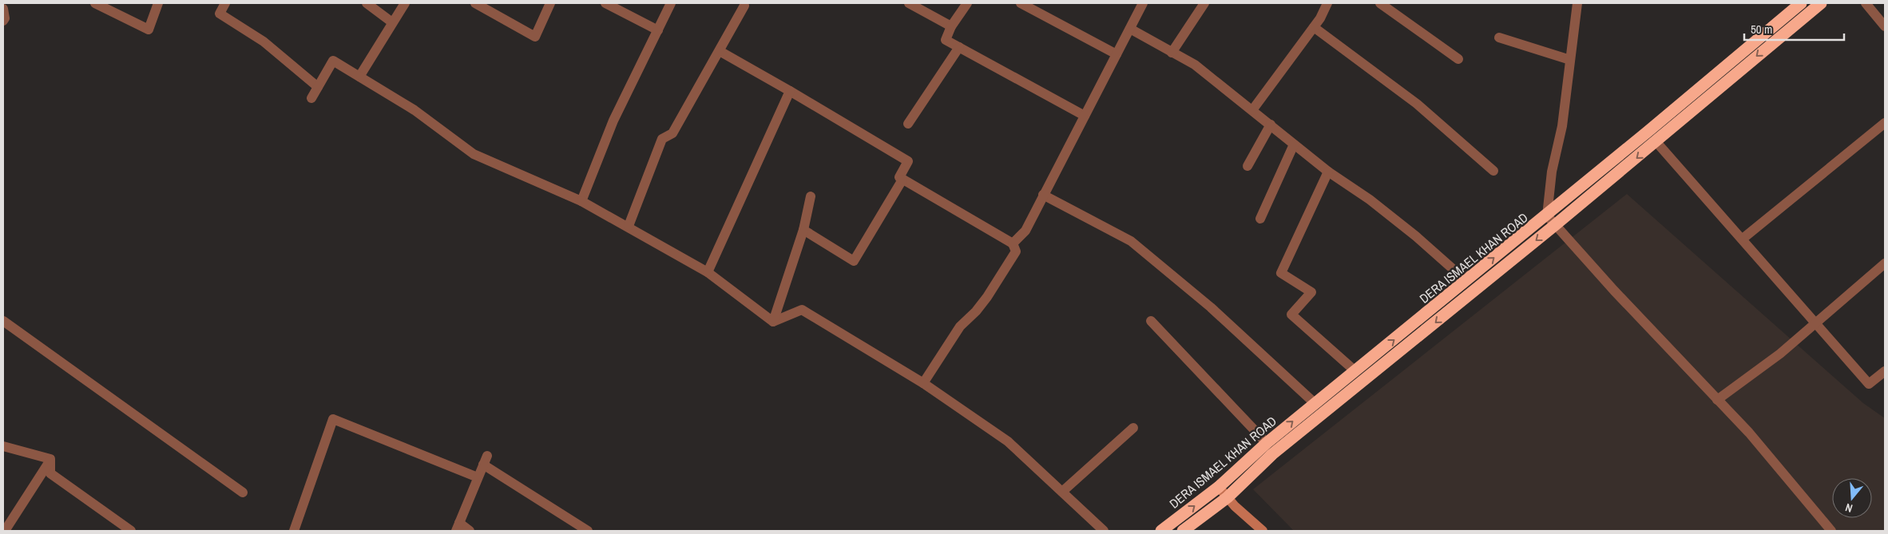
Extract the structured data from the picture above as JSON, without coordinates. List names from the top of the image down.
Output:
{
  "streets": {
    "highway": ["DERA ISMAEL KHAN ROAD"]
  },
  "scale_bar": "50 m",
  "north": "bottom"
}
